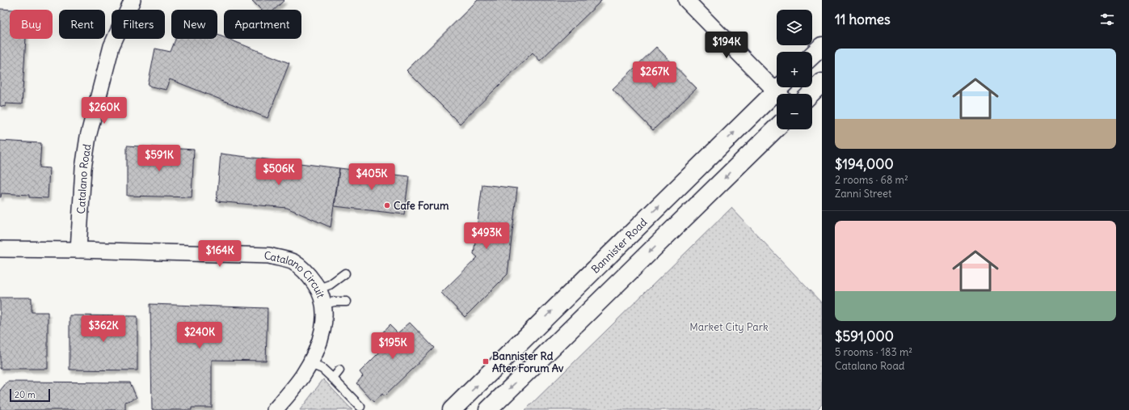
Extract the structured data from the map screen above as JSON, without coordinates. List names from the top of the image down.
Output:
{
  "streets": {
    "main road": ["Bannister Road"],
    "street": ["Catalano Road", "Catalano Circuit"]
  },
  "crossings": [
    ["Catalano Road", "Catalano Circuit"]
  ],
  "parks": ["Market City Park"],
  "places": {
    "other": ["Cafe Forum"],
    "transit": ["Bannister Rd After Forum Av"]
  },
  "scale_bar": "20 m",
  "page": {
    "heading": "11 homes",
    "map_buttons": ["+", "−"],
    "chip": [
      "Buy",
      "Rent",
      "Filters",
      "New",
      "Apartment"
    ],
    "price": [
      "$194K",
      "$267K",
      "$260K",
      "$591K",
      "$506K",
      "$405K",
      "$493K",
      "$164K",
      "$362K",
      "$240K",
      "$195K"
    ],
    "list": [
      {
        "name": "$194,000",
        "note": "2 rooms · 68 m² · Zanni Street"
      },
      {
        "name": "$591,000",
        "note": "5 rooms · 183 m² · Catalano Road"
      }
    ],
    "scale": "20 m"
  }
}
